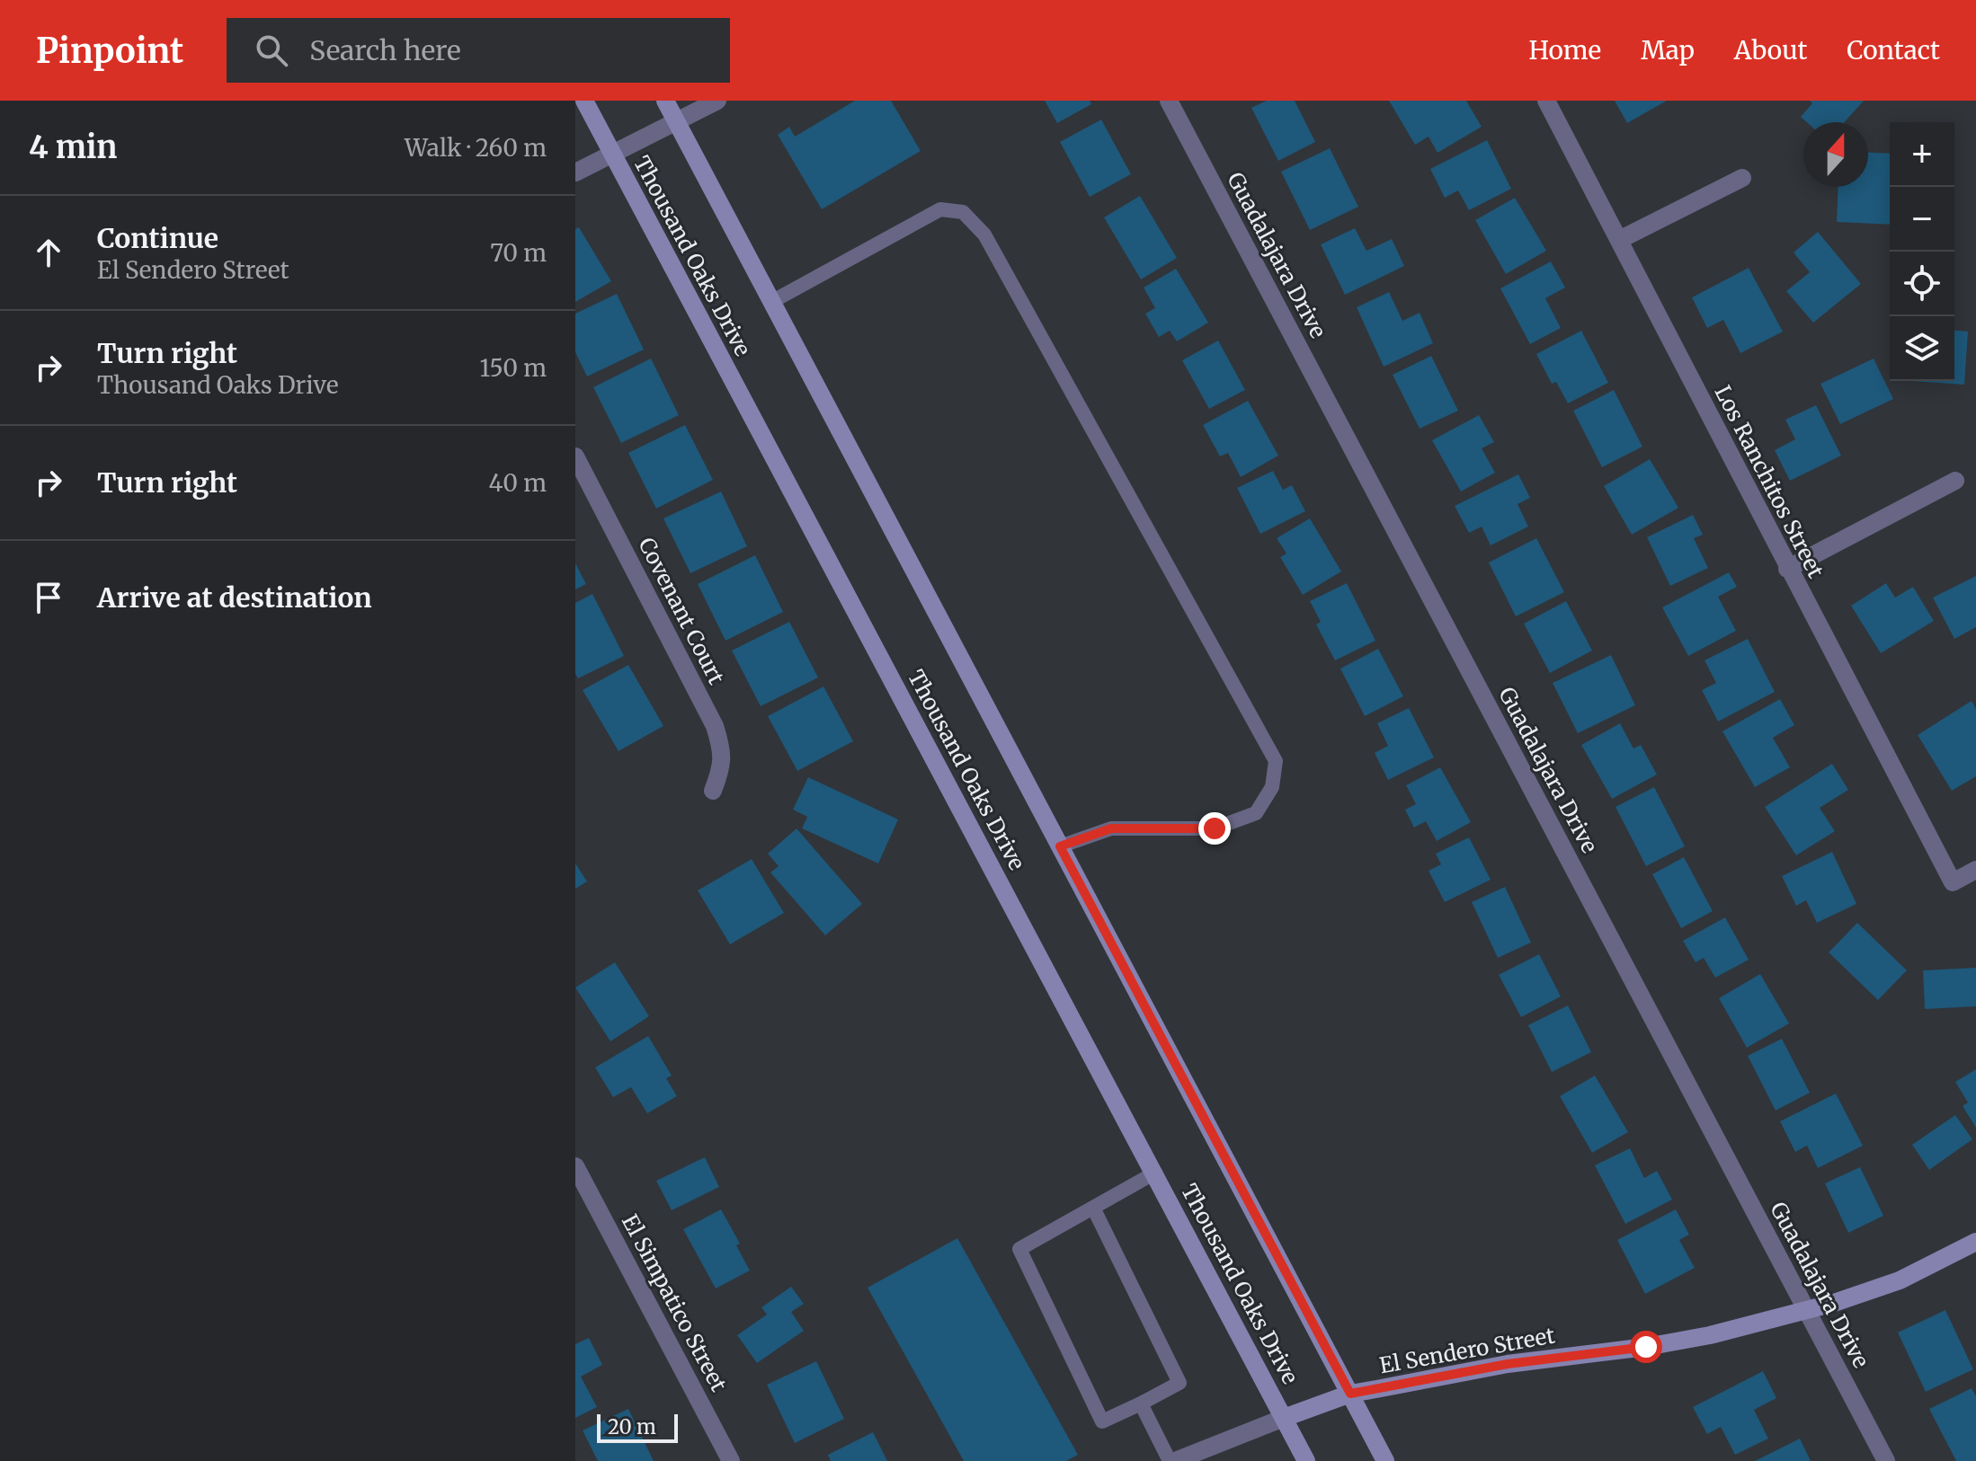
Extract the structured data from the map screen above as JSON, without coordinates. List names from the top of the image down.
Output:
{
  "streets": {
    "main road": ["Thousand Oaks Drive", "El Sendero Street"],
    "street": [
      "Guadalajara Drive",
      "Los Ranchitos Street",
      "Covenant Court",
      "El Simpatico Street"
    ]
  },
  "crossings": [
    ["Guadalajara Drive", "El Sendero Street"],
    ["Thousand Oaks Drive", "El Sendero Street"]
  ],
  "scale_bar": "20 m",
  "north": "top",
  "page": {
    "header": "Pinpoint",
    "search": "Search here",
    "nav": [
      "Home",
      "Map",
      "About",
      "Contact"
    ],
    "heading": ["4 min", "Walk · 260 m"],
    "map_buttons": ["+", "−"],
    "list": [
      ["Continue", "El Sendero Street", "70 m"],
      ["Turn right", "Thousand Oaks Drive", "150 m"],
      ["Turn right", "40 m"],
      "Arrive at destination"
    ],
    "scale": "20 m"
  }
}
